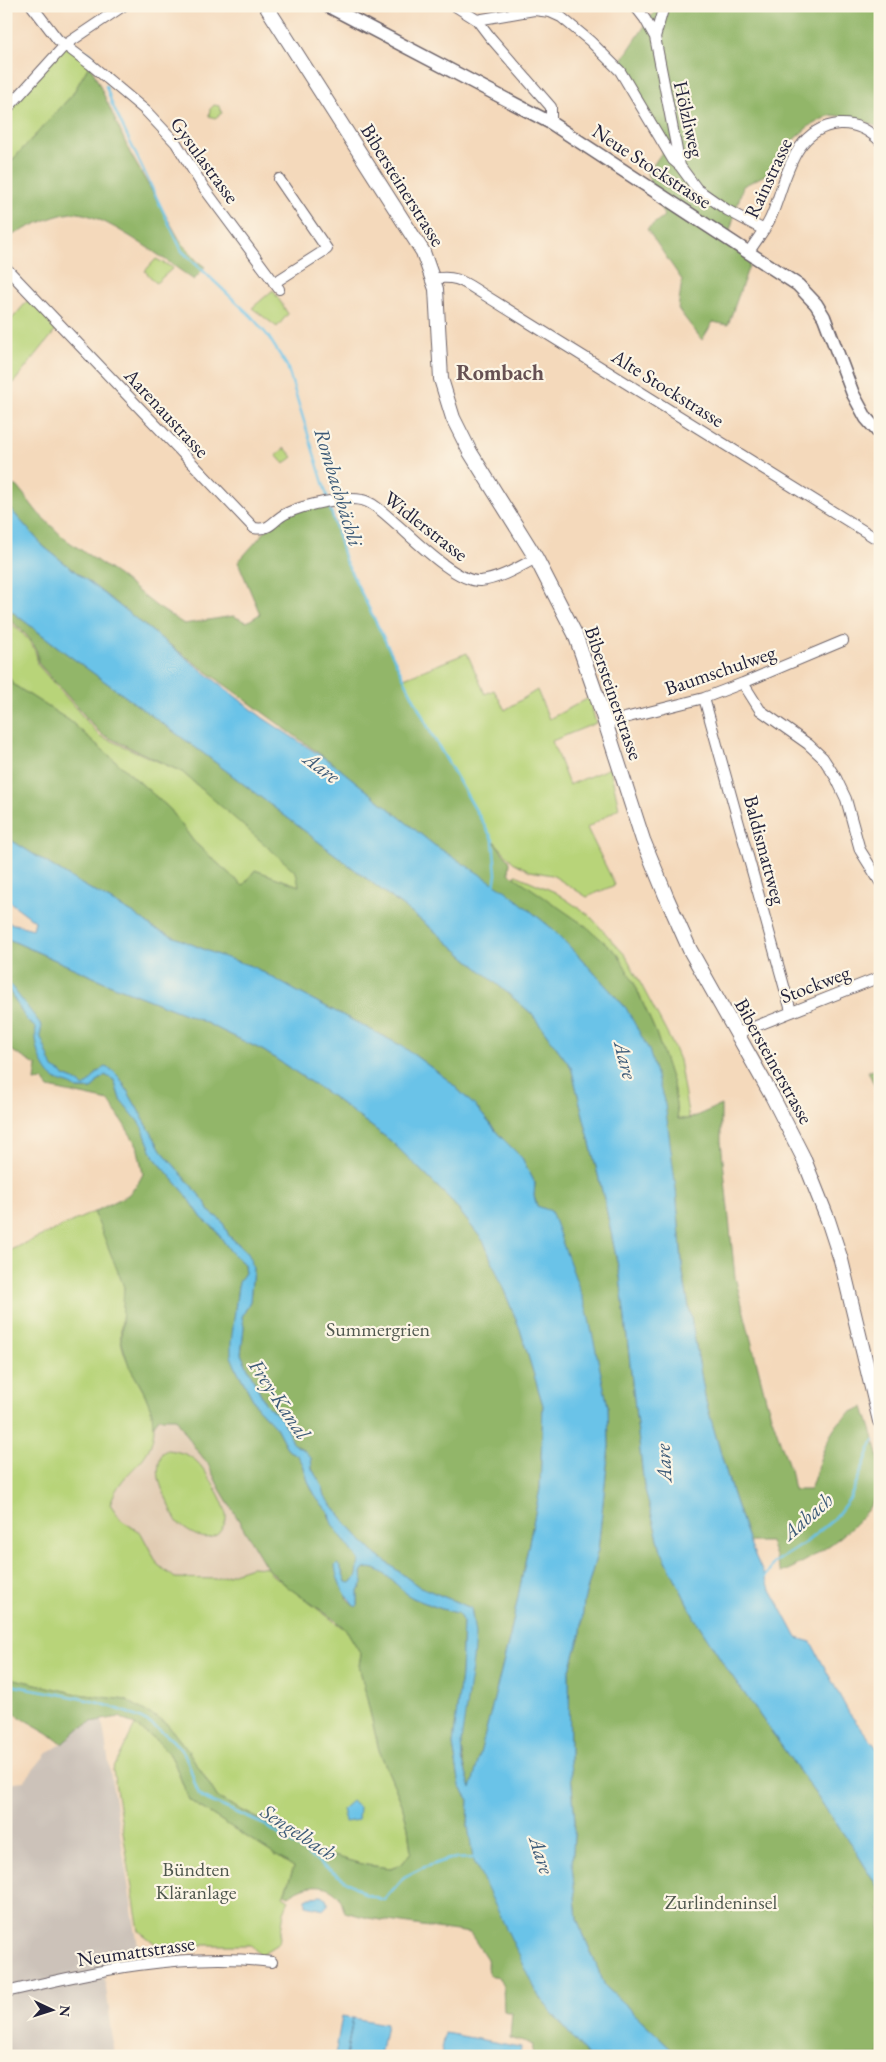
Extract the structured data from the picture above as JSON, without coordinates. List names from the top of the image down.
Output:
{
  "streets": {
    "main road": ["Bibersteinerstrasse"],
    "street": [
      "Hölzliweg",
      "Gysulastrasse",
      "Neue Stockstrasse",
      "Rainstrasse",
      "Alte Stockstrasse",
      "Aarenaustrasse",
      "Widlerstrasse",
      "Baumschulweg",
      "Baldismattweg",
      "Stockweg",
      "Neumattstrasse"
    ]
  },
  "crossings": [
    ["Hölzliweg", "Rainstrasse"],
    ["Neue Stockstrasse", "Rainstrasse"],
    ["Bibersteinerstrasse", "Alte Stockstrasse"],
    ["Bibersteinerstrasse", "Widlerstrasse"],
    ["Bibersteinerstrasse", "Baumschulweg"],
    ["Bibersteinerstrasse", "Stockweg"],
    ["Aarenaustrasse", "Widlerstrasse"],
    ["Baumschulweg", "Baldismattweg"],
    ["Baldismattweg", "Stockweg"]
  ],
  "districts": ["Rombach"],
  "water": [
    "Rombachbächli",
    "Aare",
    "Frey-Kanal",
    "Aabach",
    "Sengelbach"
  ],
  "parks": ["Summergrien", "Bündten Kläranlage", "Zurlindeninsel"],
  "north": "right"
}
